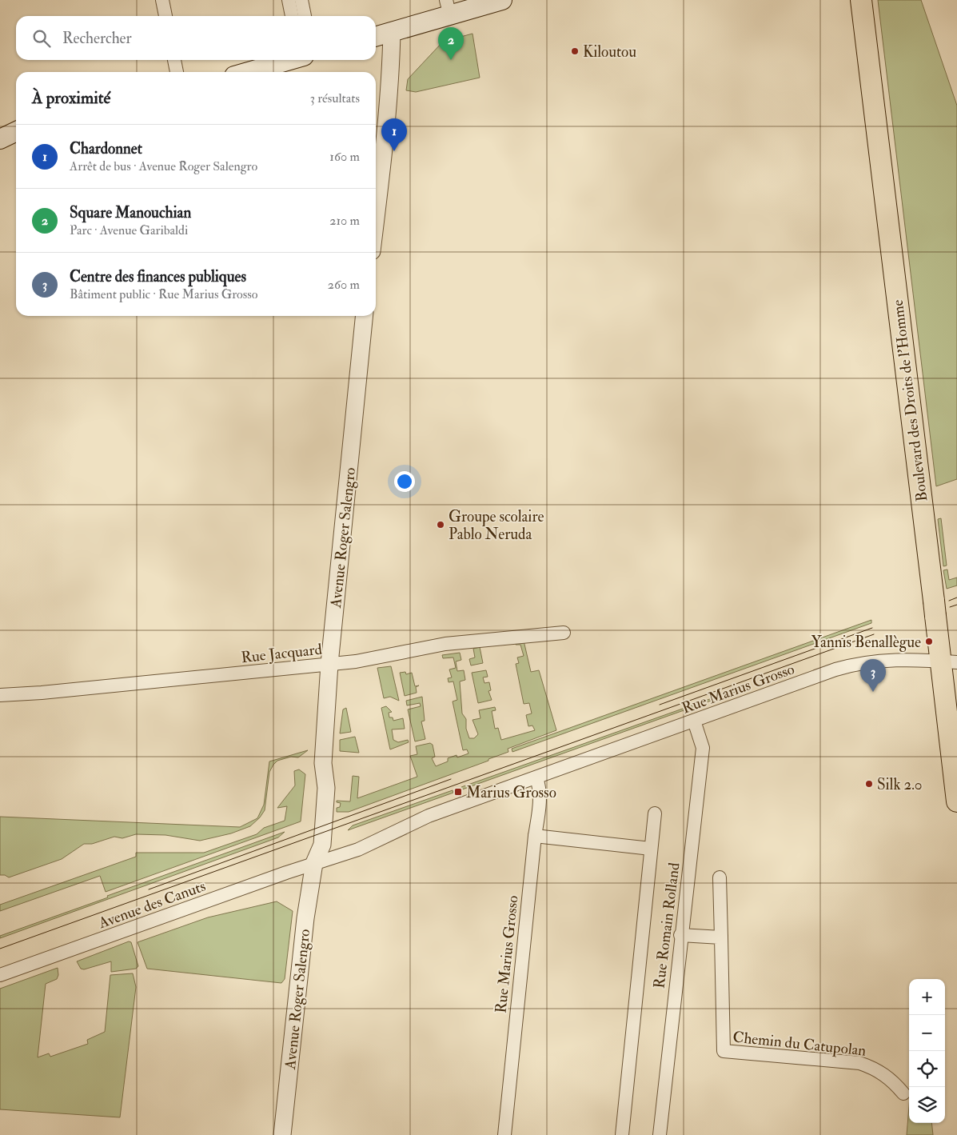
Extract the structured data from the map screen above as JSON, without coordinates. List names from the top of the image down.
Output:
{
  "streets": {
    "main road": ["Boulevard des Droits de l'Homme"],
    "street": [
      "Avenue Roger Salengro",
      "Rue Jacquard",
      "Rue Marius Grosso",
      "Avenue des Canuts",
      "Rue Romain Rolland",
      "Chemin du Catupolan"
    ]
  },
  "crossings": [
    ["Boulevard des Droits de l'Homme", "Rue Marius Grosso"],
    ["Avenue Roger Salengro", "Rue Jacquard"],
    ["Avenue Roger Salengro", "Rue Marius Grosso"],
    ["Avenue Roger Salengro", "Avenue des Canuts"],
    ["Rue Marius Grosso", "Avenue des Canuts"],
    ["Rue Marius Grosso", "Rue Romain Rolland"]
  ],
  "places": {
    "other": [
      "Kiloutou",
      "Groupe scolaire Pablo Neruda",
      "Yannis Benallègue",
      "Silk 2.0"
    ],
    "transit": ["Marius Grosso"]
  },
  "page": {
    "search": "Rechercher",
    "pins": ["2", "1", "3"],
    "heading": ["À proximité", "3 résultats"],
    "list": [
      {
        "mark": "1",
        "name": "Chardonnet",
        "note": "Arrêt de bus · Avenue Roger Salengro",
        "value": "160 m"
      },
      {
        "mark": "2",
        "name": "Square Manouchian",
        "note": "Parc · Avenue Garibaldi",
        "value": "210 m"
      },
      {
        "mark": "3",
        "name": "Centre des finances publiques",
        "note": "Bâtiment public · Rue Marius Grosso",
        "value": "260 m"
      }
    ],
    "map_buttons": ["+", "−"]
  }
}
